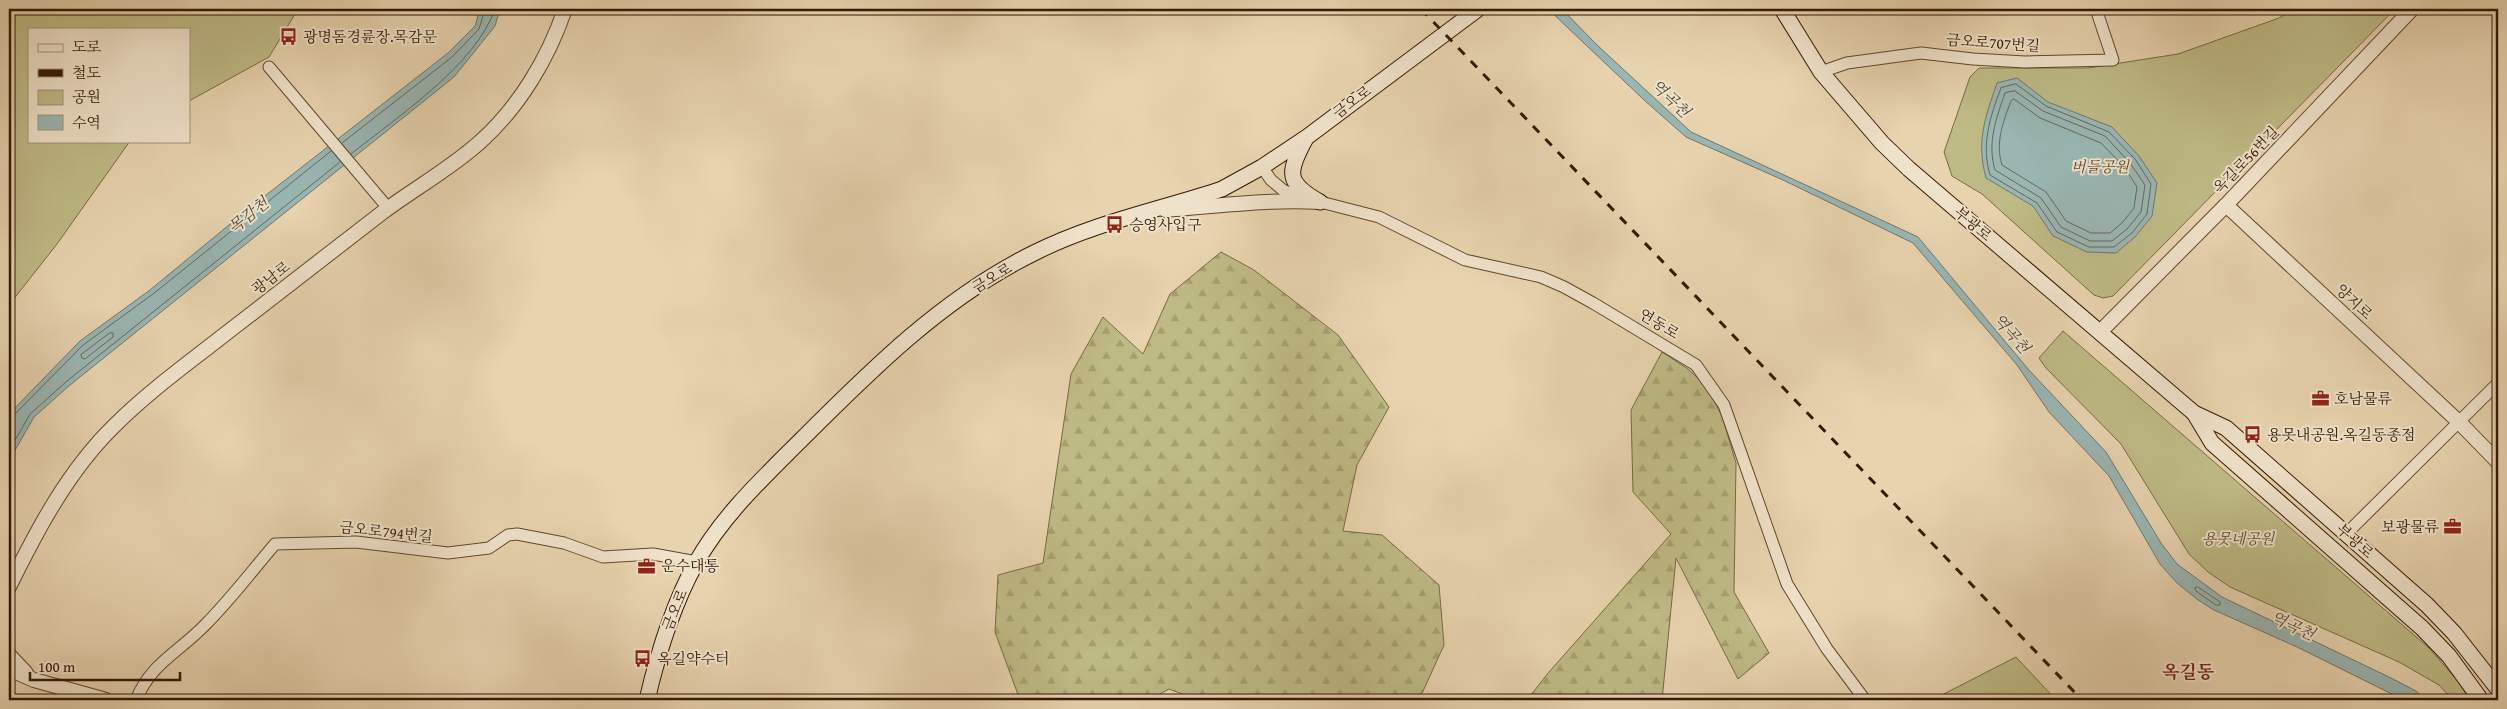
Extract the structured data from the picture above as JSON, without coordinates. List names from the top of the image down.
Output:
{
  "streets": {
    "main road": ["금오로", "부광로"],
    "street": [
      "금오로707번길",
      "옥길로56번길",
      "광남로",
      "양지로",
      "연동로",
      "금오로794번길"
    ]
  },
  "crossings": [
    ["금오로707번길", "부광로"],
    ["금오로", "연동로"],
    ["금오로", "금오로794번길"],
    ["옥길로56번길", "부광로"],
    ["옥길로56번길", "양지로"]
  ],
  "districts": ["옥길동"],
  "water": ["역곡천", "목감천"],
  "parks": ["버들공원", "용못네공원"],
  "places": {
    "bus stop": [
      "광명돔경륜장.목감문",
      "승영사입구",
      "용못내공원.옥길동종점",
      "옥길약수터"
    ],
    "office": ["호남물류", "보광물류", "운수대통"]
  },
  "legend": [
    "도로",
    "철도",
    "공원",
    "수역"
  ],
  "scale_bar": "100 m"
}
